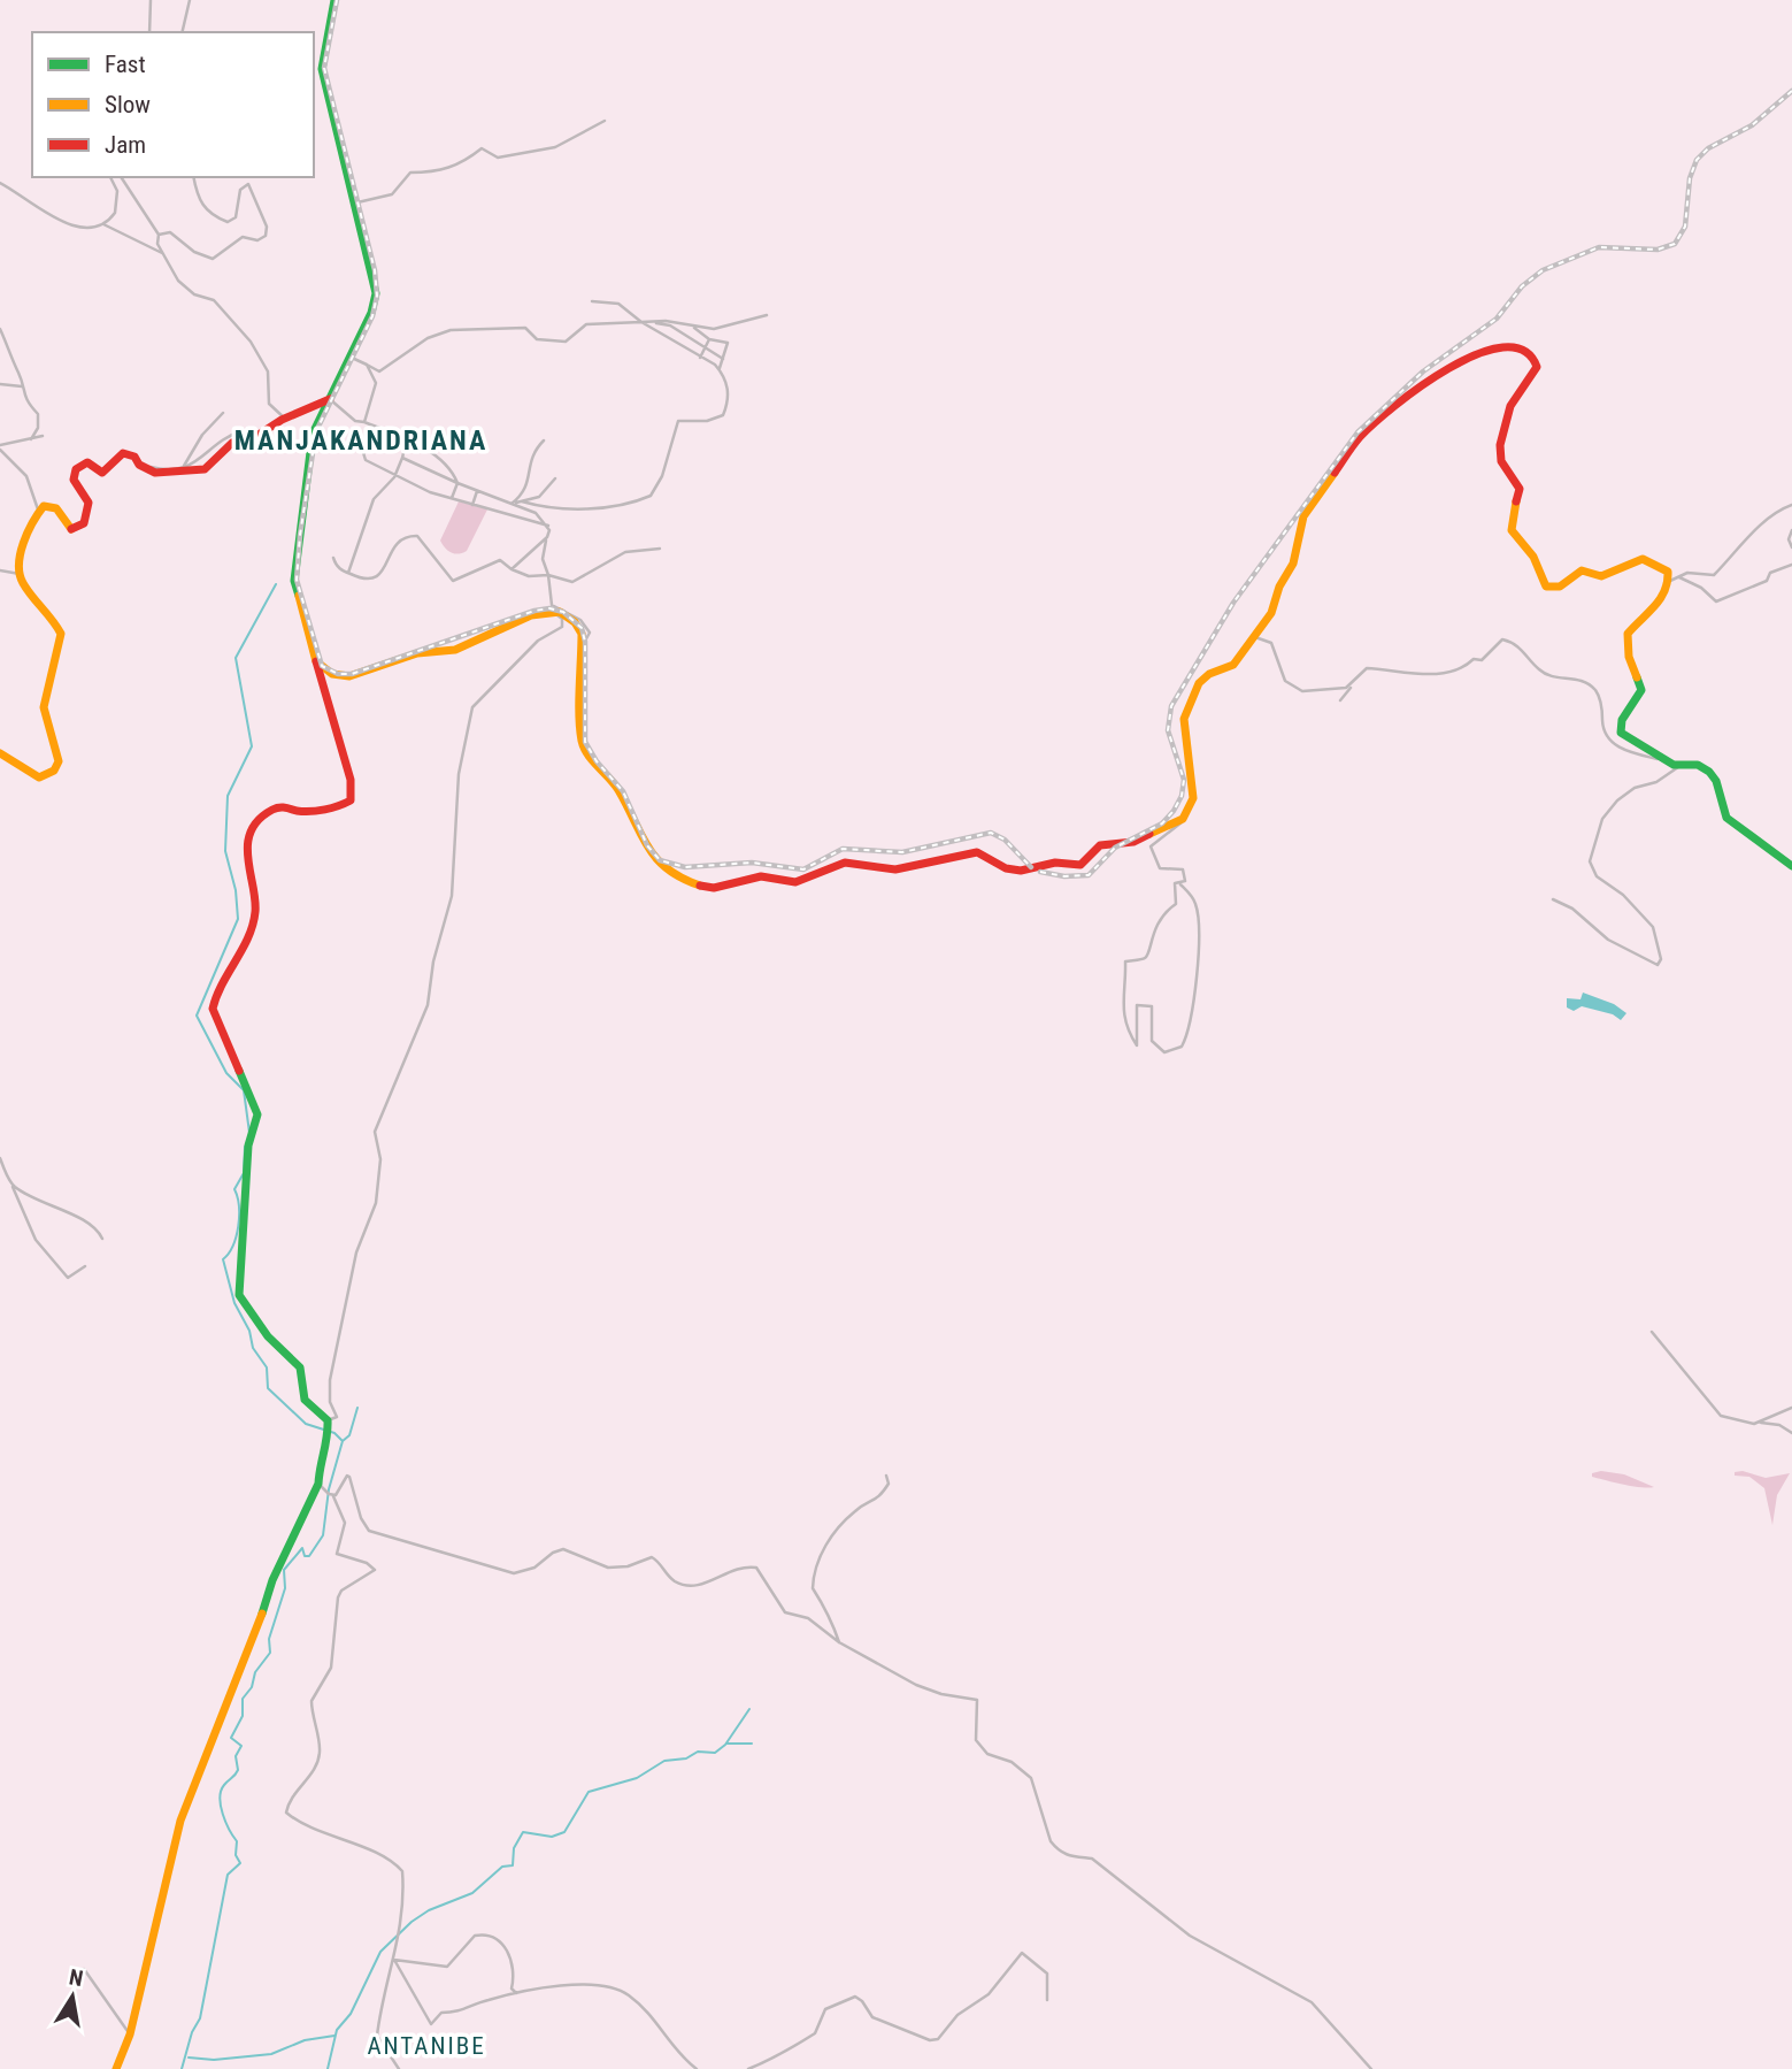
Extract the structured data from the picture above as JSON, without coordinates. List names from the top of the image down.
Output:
{
  "districts": ["MANJAKANDRIANA", "ANTANIBE"],
  "legend": ["Fast", "Slow", "Jam"],
  "north": "top"
}
